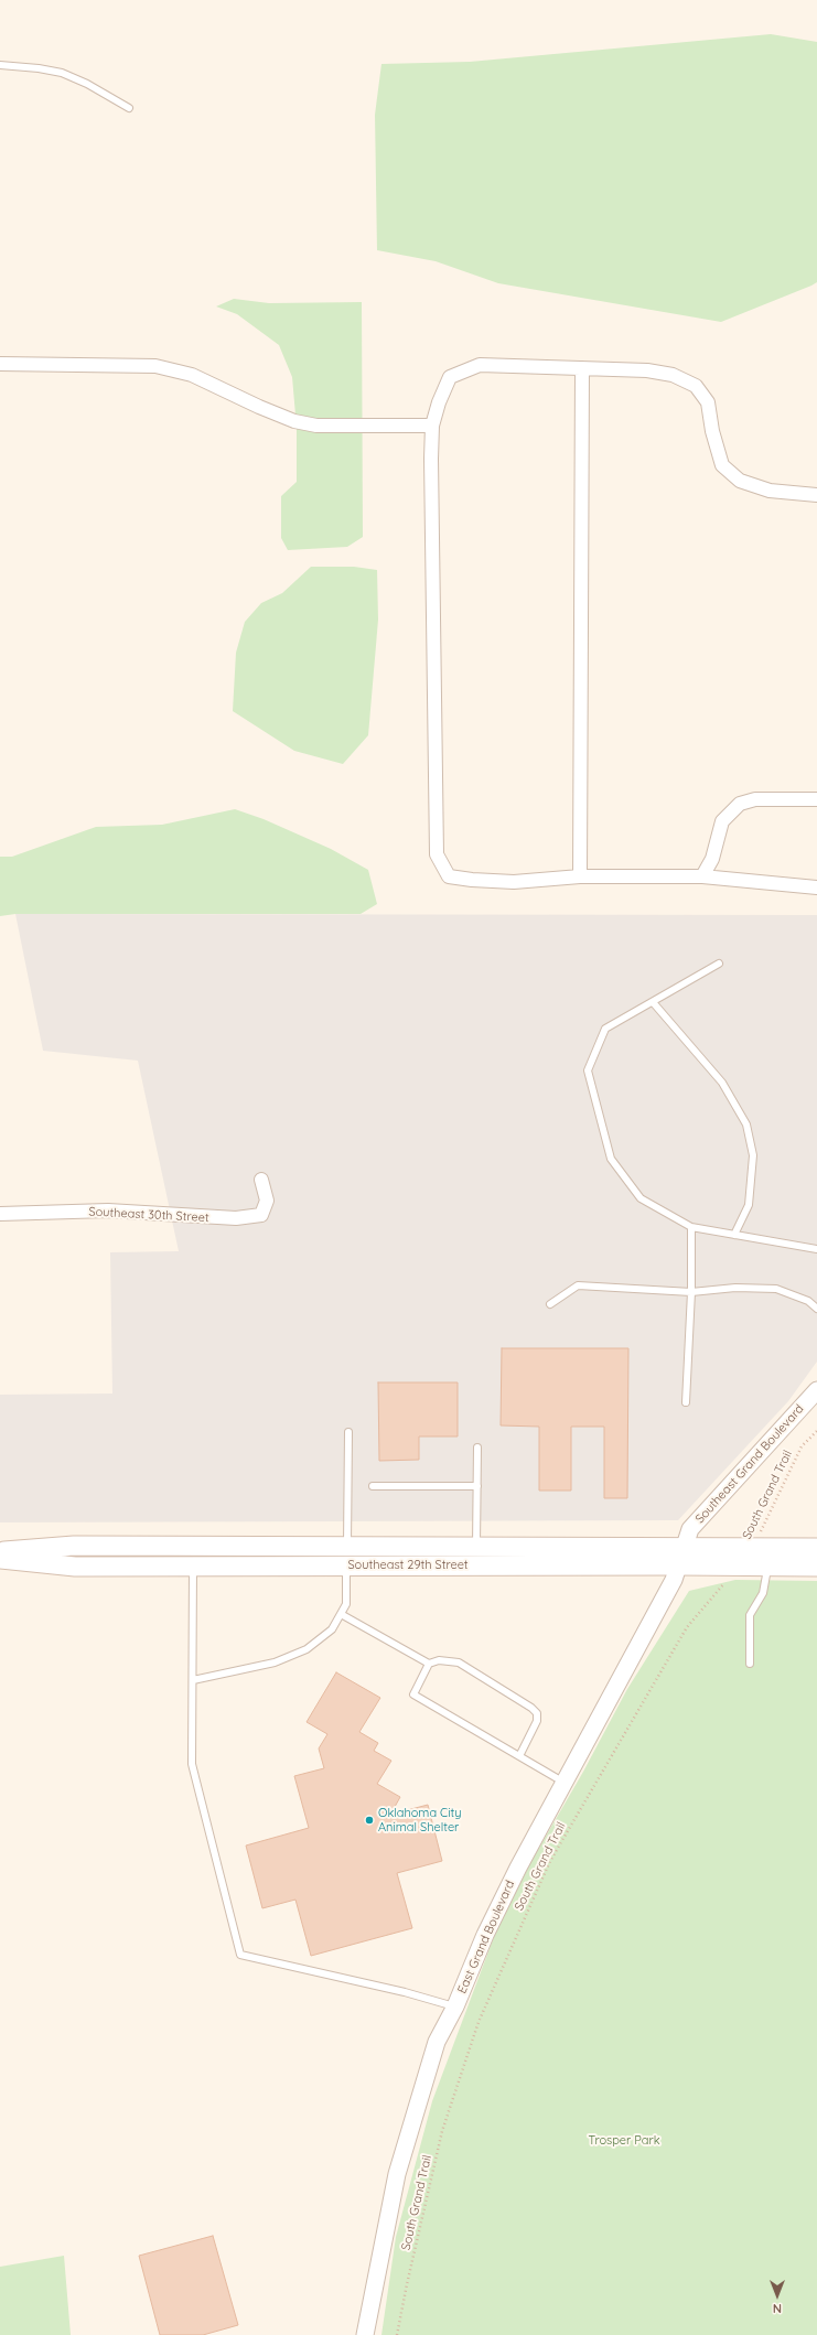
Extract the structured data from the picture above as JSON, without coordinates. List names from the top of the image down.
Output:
{
  "streets": {
    "main road": ["Southeast 29th Street"],
    "street": ["Southeast 30th Street", "Southeast Grand Boulevard", "East Grand Boulevard"],
    "path": ["South Grand Trail"]
  },
  "crossings": [
    ["Southeast Grand Boulevard", "Southeast 29th Street"],
    ["Southeast Grand Boulevard", "East Grand Boulevard"],
    ["South Grand Trail", "Southeast 29th Street"],
    ["Southeast 29th Street", "East Grand Boulevard"]
  ],
  "parks": ["Trosper Park"],
  "places": ["Oklahoma City Animal Shelter"],
  "north": "bottom"
}
